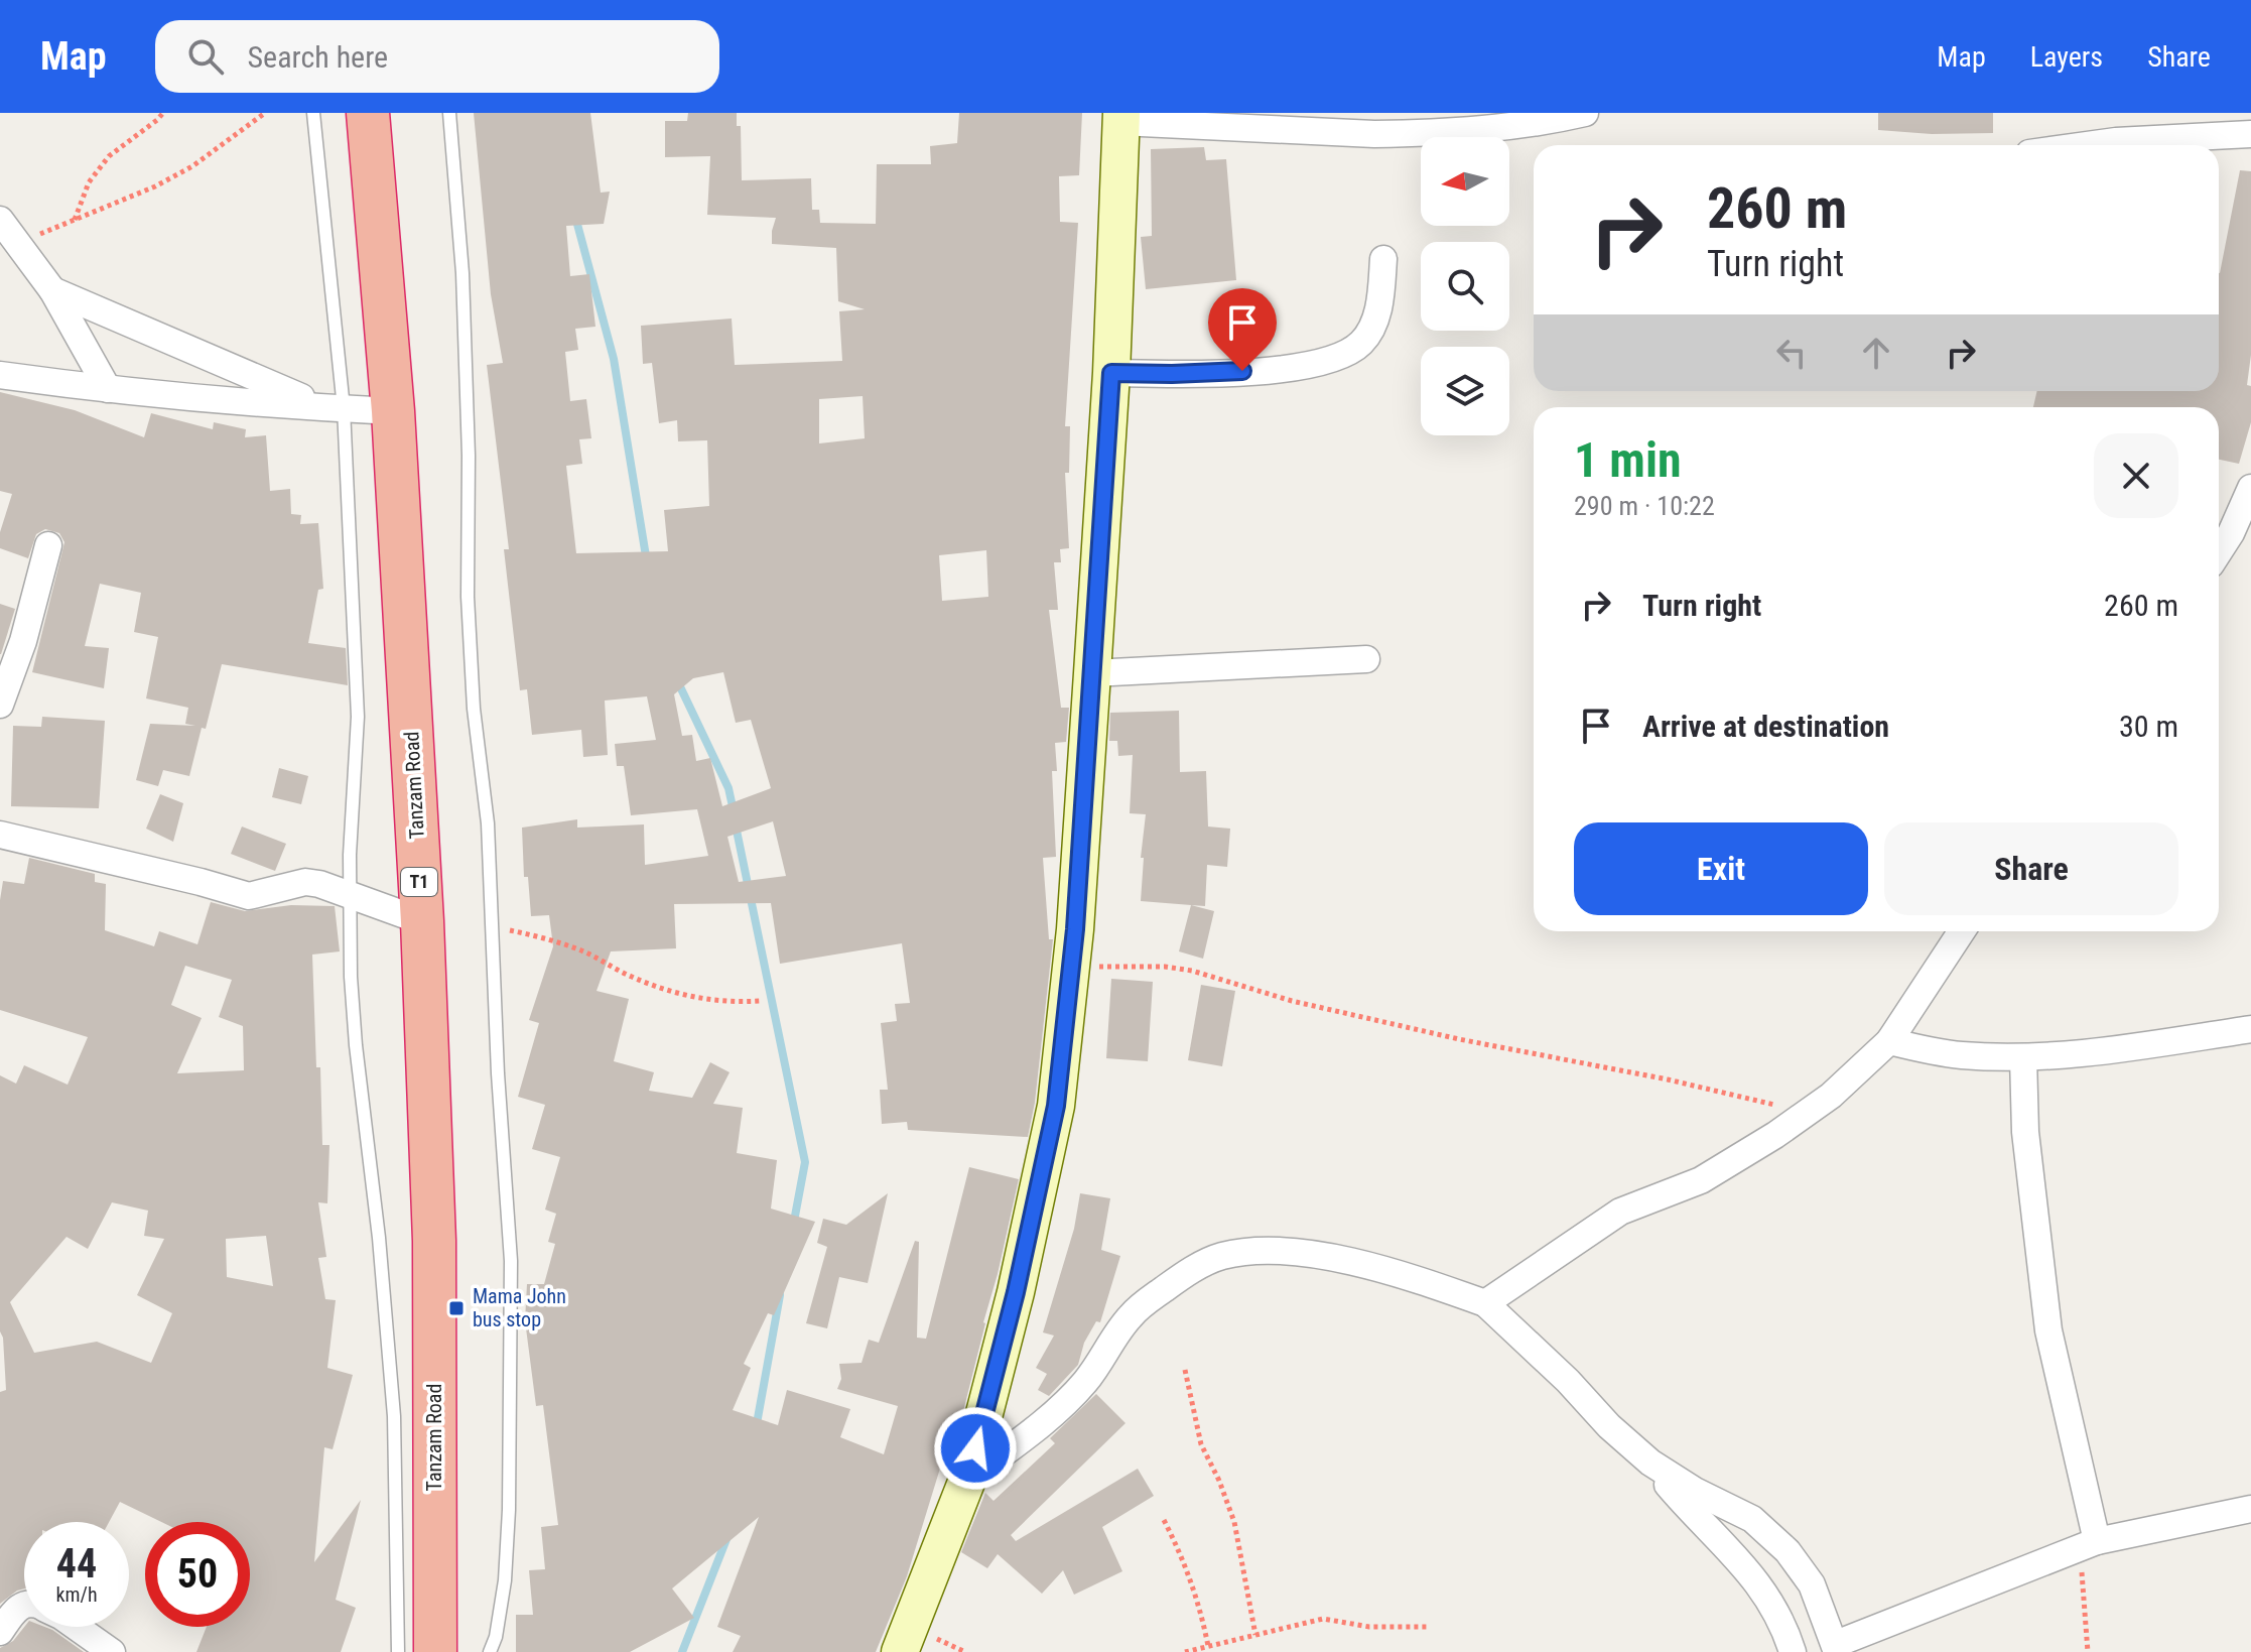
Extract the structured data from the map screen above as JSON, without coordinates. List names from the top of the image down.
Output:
{
  "streets": {
    "highway": ["Tanzam Road", "T1"]
  },
  "places": {
    "transit": ["Mama John bus stop"]
  },
  "north": "left",
  "page": {
    "header": "Map",
    "search": "Search here",
    "nav": ["Map", "Layers", "Share"],
    "turn": ["260 m", "Turn right"],
    "heading": ["1 min", "290 m · 10:22"],
    "list": [
      {
        "name": "Turn right",
        "value": "260 m"
      },
      {
        "name": "Arrive at destination",
        "value": "30 m"
      }
    ],
    "buttons": ["Exit", "Share"],
    "speed": "44 km/h",
    "limit": "50"
  }
}
